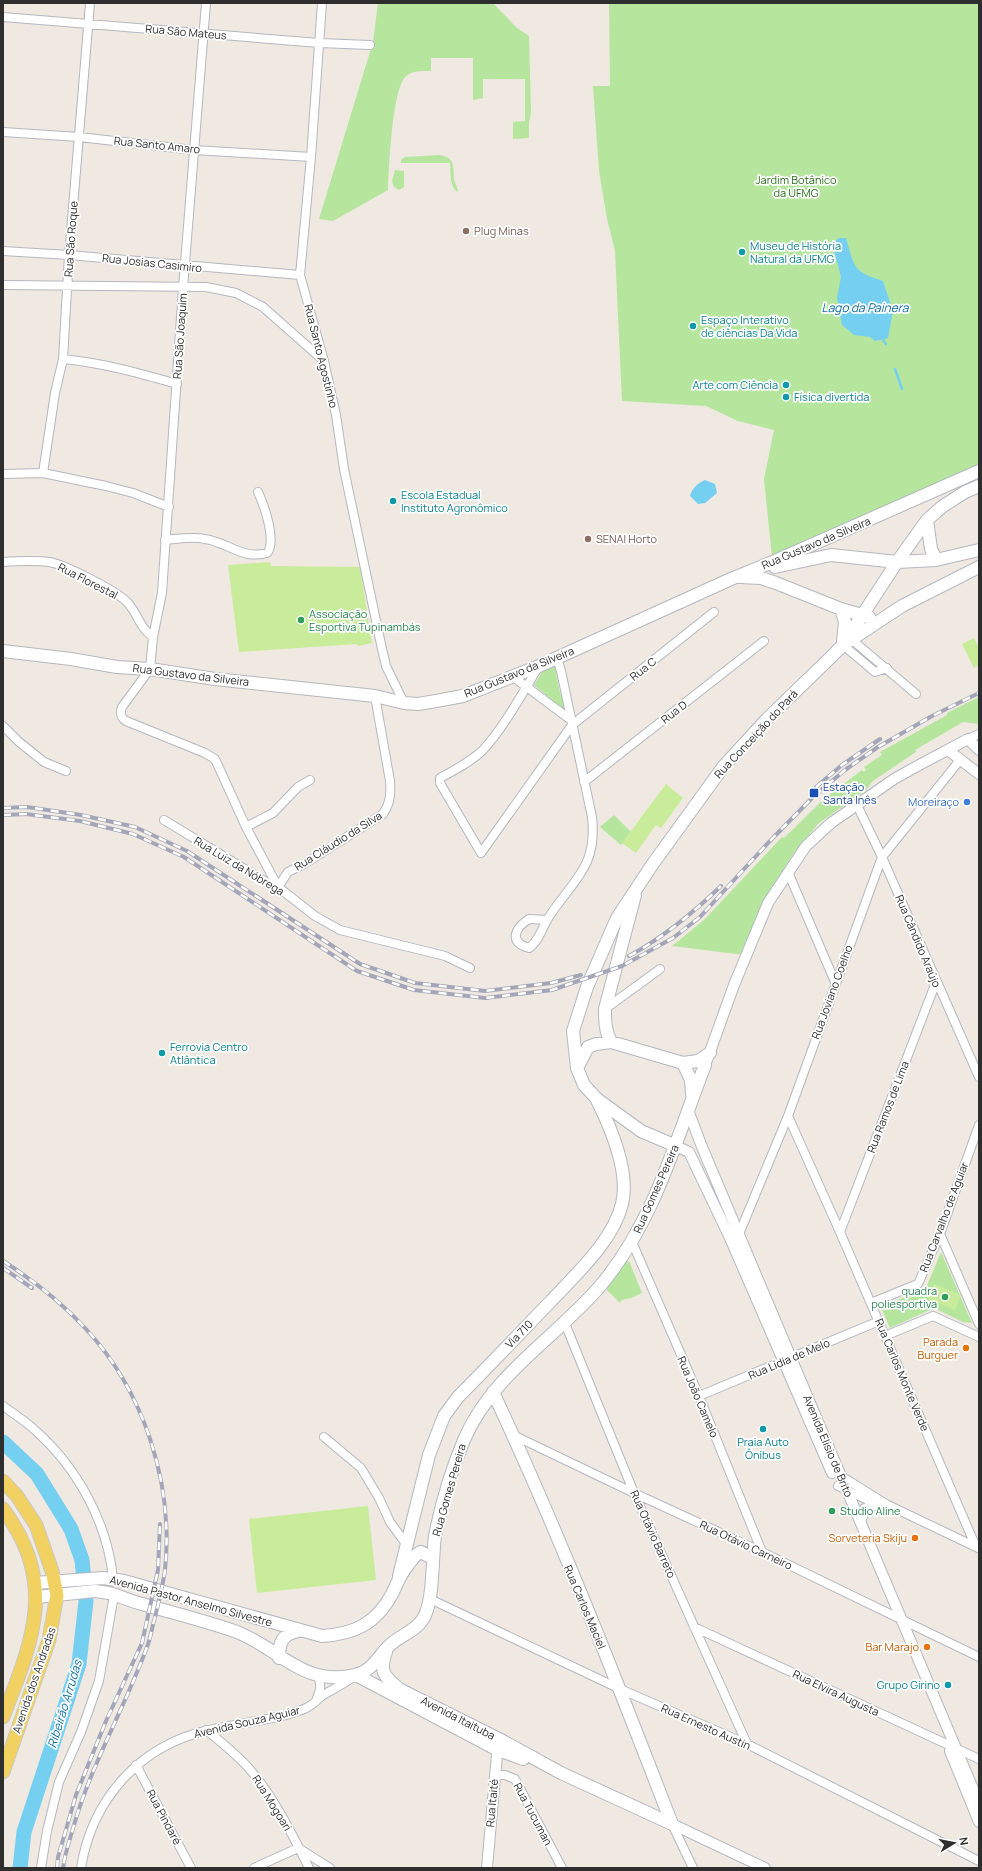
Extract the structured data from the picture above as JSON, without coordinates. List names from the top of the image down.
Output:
{
  "streets": {
    "main road": [
      "Rua Gustavo da Silveira",
      "Rua Conceição do Pará",
      "Rua Gomes Pereira",
      "Via 710",
      "Avenida Pastor Anselmo Silvestre",
      "Rua Carlos Maciel",
      "Avenida dos Andradas",
      "Avenida Itaituba"
    ],
    "street": [
      "Rua São Mateus",
      "Rua Santo Amaro",
      "Rua São Roque",
      "Rua Josias Casimiro",
      "Rua São Joaquim",
      "Rua Santo Agostinho",
      "Rua Florestal",
      "Rua C",
      "Rua D",
      "Rua Cláudio da Silva",
      "Rua Luiz da Nóbrega",
      "Rua Cândido Araújo",
      "Rua Joviano Coelho",
      "Rua Ramos de Lima",
      "Rua Carvalho de Aguiar",
      "Rua Lídia de Melo",
      "Rua Carlos Monte Verde",
      "Rua João Camelo",
      "Avenida Elísio de Brito",
      "Rua Otávio Barreto",
      "Rua Otávio Carneiro",
      "Rua Elvira Augusta",
      "Avenida Souza Aguiar",
      "Rua Ernesto Austin",
      "Rua Mogoari",
      "Rua Itaité",
      "Rua Tucuman",
      "Rua Pindaré"
    ]
  },
  "crossings": [
    ["Rua São Mateus", "Rua São Roque"],
    ["Rua São Mateus", "Rua São Joaquim"],
    ["Rua São Mateus", "Rua Santo Agostinho"],
    ["Rua Santo Amaro", "Rua São Roque"],
    ["Rua Santo Amaro", "Rua São Joaquim"],
    ["Rua Santo Amaro", "Rua Santo Agostinho"],
    ["Rua São Roque", "Rua Josias Casimiro"],
    ["Rua Josias Casimiro", "Rua São Joaquim"],
    ["Rua Josias Casimiro", "Rua Santo Agostinho"],
    ["Rua São Joaquim", "Rua Gustavo da Silveira"],
    ["Rua São Joaquim", "Rua Florestal"],
    ["Rua Santo Agostinho", "Rua Gustavo da Silveira"],
    ["Rua Gustavo da Silveira", "Rua Cláudio da Silva"],
    ["Rua Cláudio da Silva", "Rua Luiz da Nóbrega"],
    ["Rua Cândido Araújo", "Rua Joviano Coelho"],
    ["Rua Cândido Araújo", "Rua Ramos de Lima"],
    ["Rua Cândido Araújo", "Rua Gomes Pereira"],
    ["Rua Joviano Coelho", "Rua Carlos Monte Verde"],
    ["Rua Joviano Coelho", "Avenida Elísio de Brito"],
    ["Rua Ramos de Lima", "Rua Carlos Monte Verde"],
    ["Rua Gomes Pereira", "Rua João Camelo"],
    ["Rua Gomes Pereira", "Avenida Elísio de Brito"],
    ["Rua Gomes Pereira", "Rua Otávio Barreto"],
    ["Rua Gomes Pereira", "Avenida Pastor Anselmo Silvestre"],
    ["Rua Gomes Pereira", "Rua Carlos Maciel"],
    ["Rua Gomes Pereira", "Avenida Itaituba"],
    ["Rua Gomes Pereira", "Avenida Souza Aguiar"],
    ["Rua Gomes Pereira", "Rua Ernesto Austin"],
    ["Rua Carvalho de Aguiar", "Rua Carlos Monte Verde"],
    ["Via 710", "Avenida Pastor Anselmo Silvestre"],
    ["Rua Lídia de Melo", "Rua Carlos Monte Verde"],
    ["Rua Lídia de Melo", "Rua João Camelo"],
    ["Rua Lídia de Melo", "Avenida Elísio de Brito"],
    ["Rua João Camelo", "Rua Otávio Carneiro"],
    ["Avenida Elísio de Brito", "Rua Otávio Carneiro"],
    ["Avenida Elísio de Brito", "Rua Elvira Augusta"],
    ["Rua Otávio Barreto", "Rua Otávio Carneiro"],
    ["Rua Otávio Barreto", "Rua Elvira Augusta"],
    ["Rua Otávio Barreto", "Rua Ernesto Austin"],
    ["Rua Otávio Carneiro", "Rua Carlos Maciel"],
    ["Avenida Pastor Anselmo Silvestre", "Avenida dos Andradas"],
    ["Avenida Pastor Anselmo Silvestre", "Avenida Itaituba"],
    ["Avenida Pastor Anselmo Silvestre", "Avenida Souza Aguiar"],
    ["Rua Carlos Maciel", "Avenida Itaituba"],
    ["Rua Carlos Maciel", "Rua Ernesto Austin"],
    ["Avenida Itaituba", "Avenida Souza Aguiar"],
    ["Avenida Itaituba", "Rua Itaité"],
    ["Avenida Souza Aguiar", "Rua Mogoari"],
    ["Avenida Souza Aguiar", "Rua Pindaré"],
    ["Rua Itaité", "Rua Tucuman"]
  ],
  "water": ["Lago da Painera", "Ribeirão Arrudas"],
  "parks": ["Jardim Botânico da UFMG"],
  "places": {
    "other": [
      "Plug Minas",
      "Museu de História Natural da UFMG",
      "Espaço Interativo de ciências Da Vida",
      "Arte com Ciência",
      "Física divertida",
      "Escola Estadual Instituto Agronômico",
      "SENAI Horto",
      "Associação Esportiva Tupinambás",
      "Moreiraço",
      "Ferrovia Centro Atlântica",
      "quadra poliesportiva",
      "Parada Burguer",
      "Praia Auto Ônibus",
      "Studio Aline",
      "Sorveteria Skiju",
      "Bar Marajo",
      "Grupo Girino"
    ],
    "transit": ["Estação Santa Inês"]
  },
  "north": "right"
}
